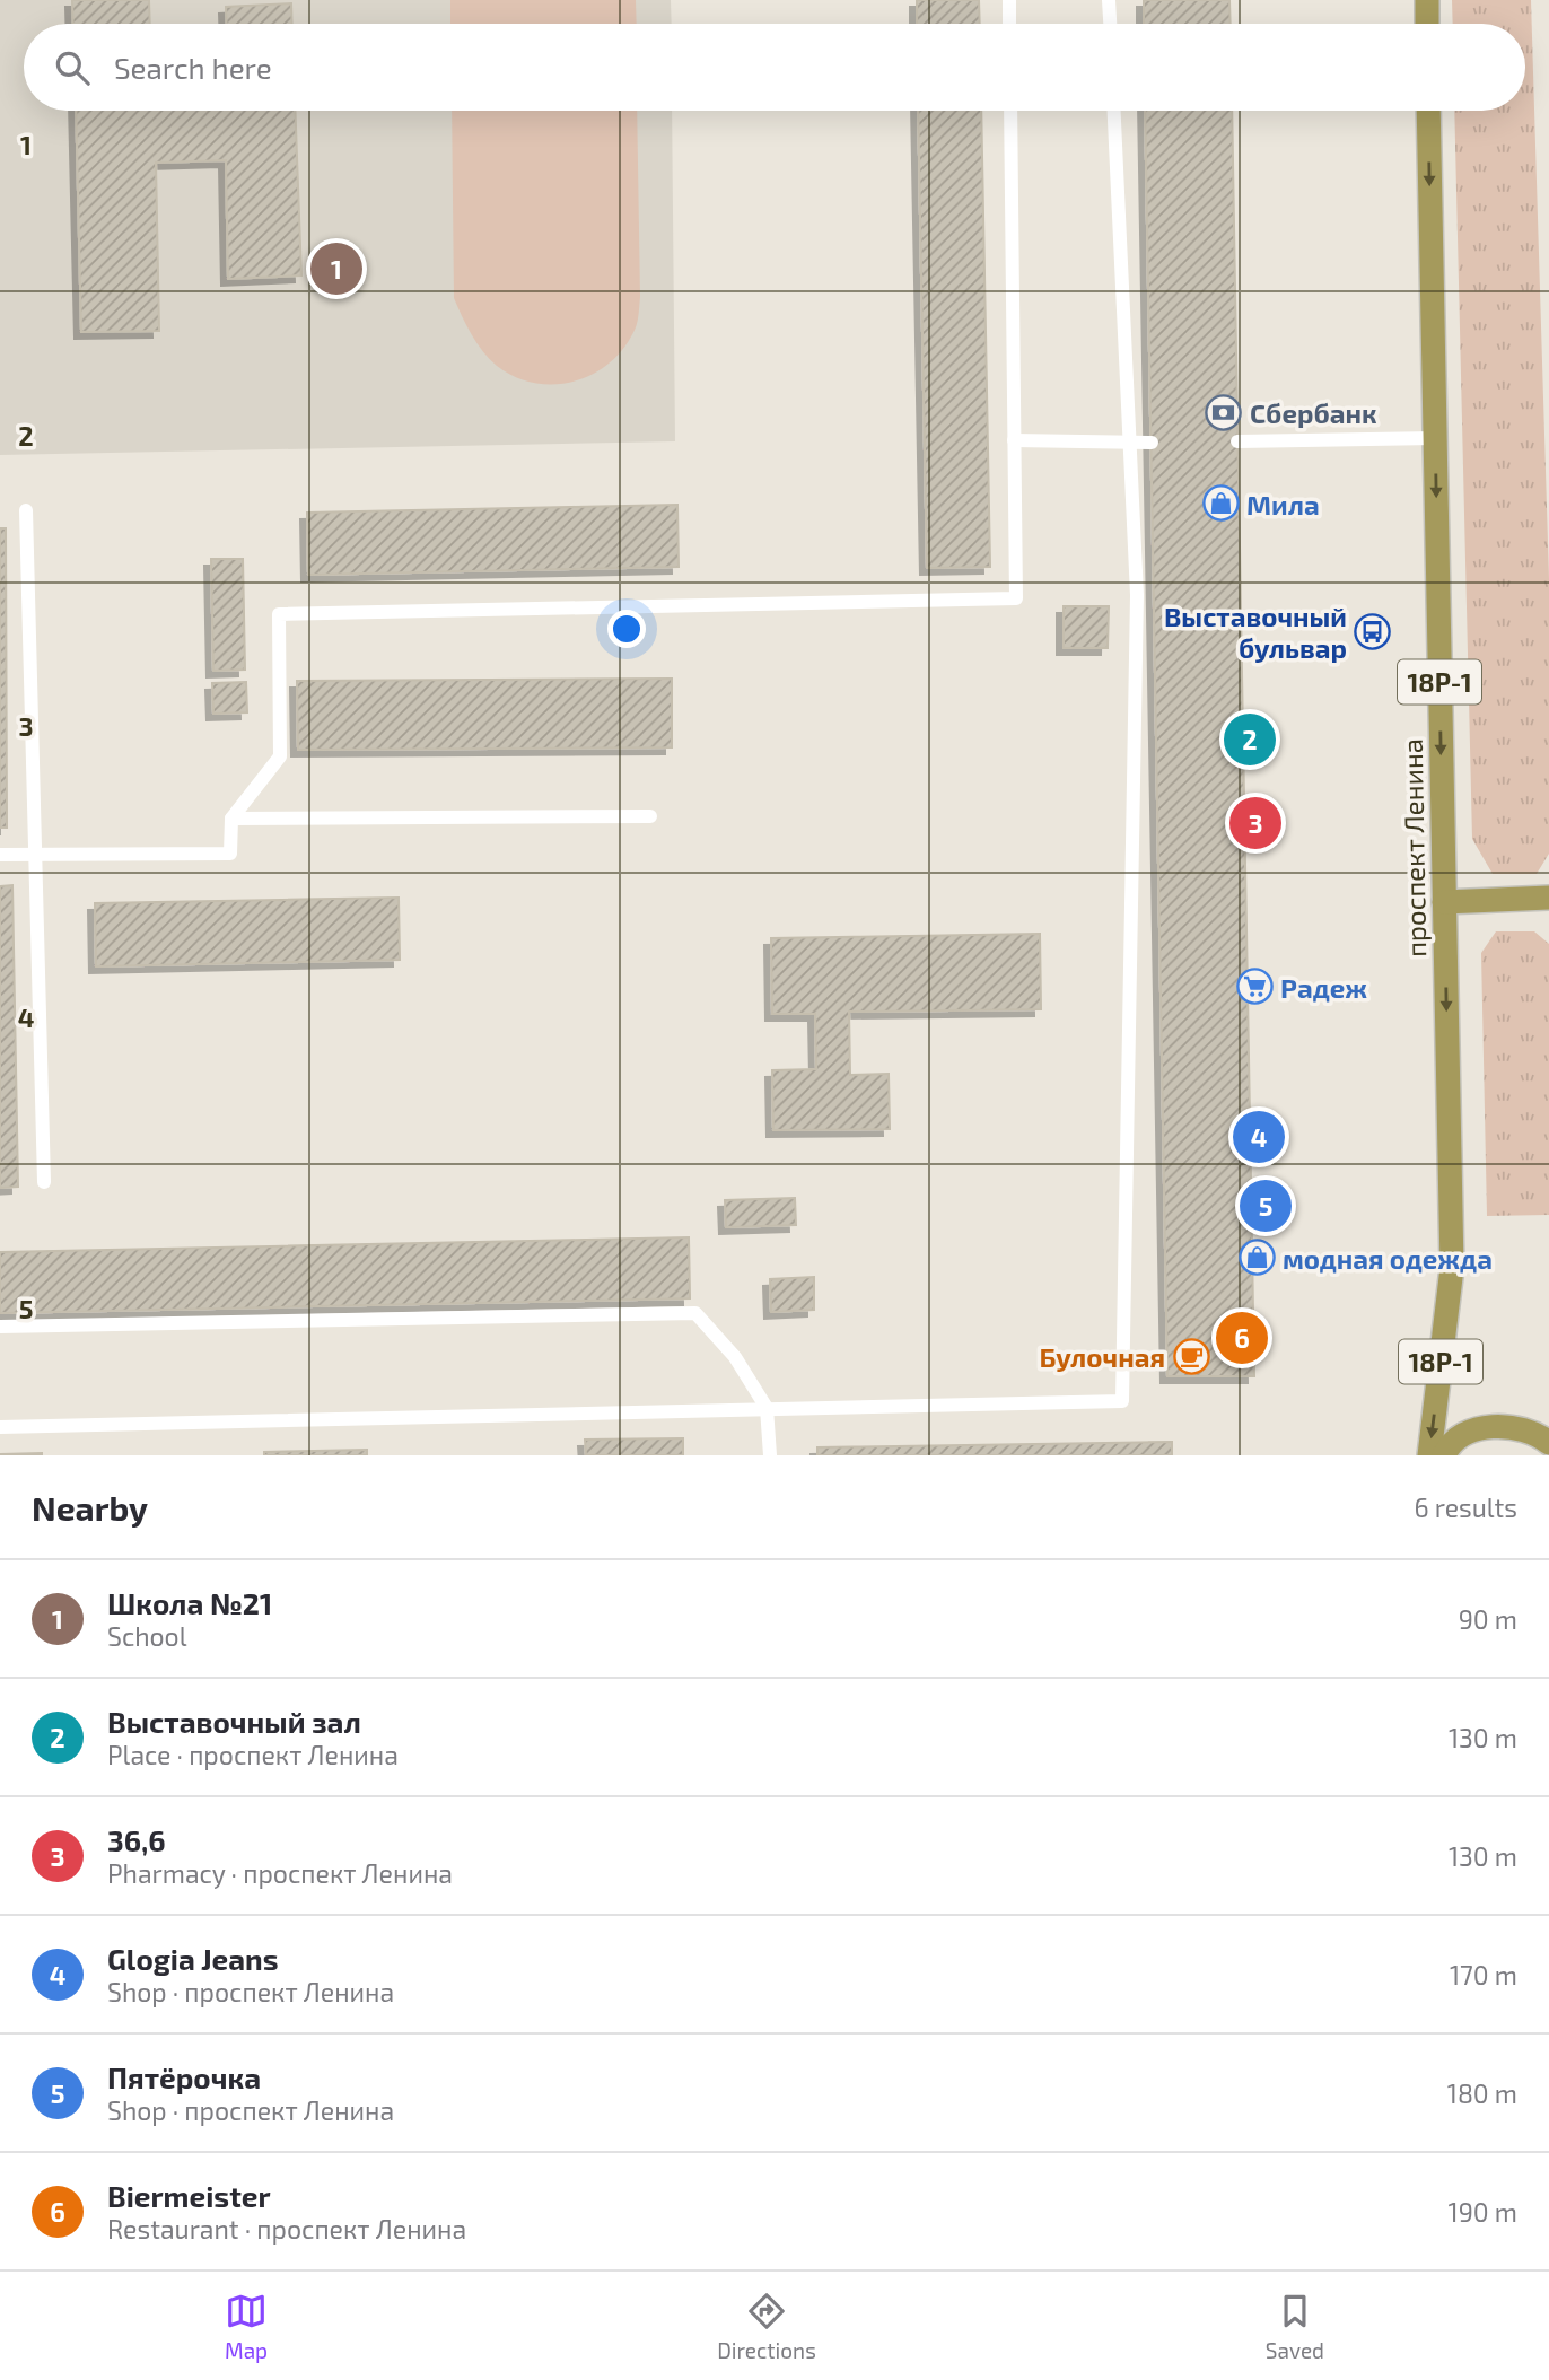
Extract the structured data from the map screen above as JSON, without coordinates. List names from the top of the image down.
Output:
{
  "streets": {
    "main road": ["18Р-1", "проспект Ленина"]
  },
  "one_way": ["проспект Ленина"],
  "places": {
    "bank": ["Сбербанк"],
    "shop": ["Мила", "модная одежда"],
    "bus stop": ["Выставочный бульвар"],
    "supermarket": ["Радеж"],
    "cafe": ["Булочная"]
  },
  "page": {
    "search": "Search here",
    "pins": [
      "1",
      "2",
      "3",
      "4",
      "5",
      "6"
    ],
    "heading": ["Nearby", "6 results"],
    "list": [
      {
        "mark": "1",
        "name": "Школа №21",
        "note": "School",
        "value": "90 m"
      },
      {
        "mark": "2",
        "name": "Выставочный зал",
        "note": "Place · проспект Ленина",
        "value": "130 m"
      },
      {
        "mark": "3",
        "name": "36,6",
        "note": "Pharmacy · проспект Ленина",
        "value": "130 m"
      },
      {
        "mark": "4",
        "name": "Glogia Jeans",
        "note": "Shop · проспект Ленина",
        "value": "170 m"
      },
      {
        "mark": "5",
        "name": "Пятёрочка",
        "note": "Shop · проспект Ленина",
        "value": "180 m"
      },
      {
        "mark": "6",
        "name": "Biermeister",
        "note": "Restaurant · проспект Ленина",
        "value": "190 m"
      }
    ],
    "nav": ["Map", "Directions", "Saved"]
  },
  "grid": {
    "rows": [
      "1",
      "2",
      "3",
      "4",
      "5"
    ]
  }
}
